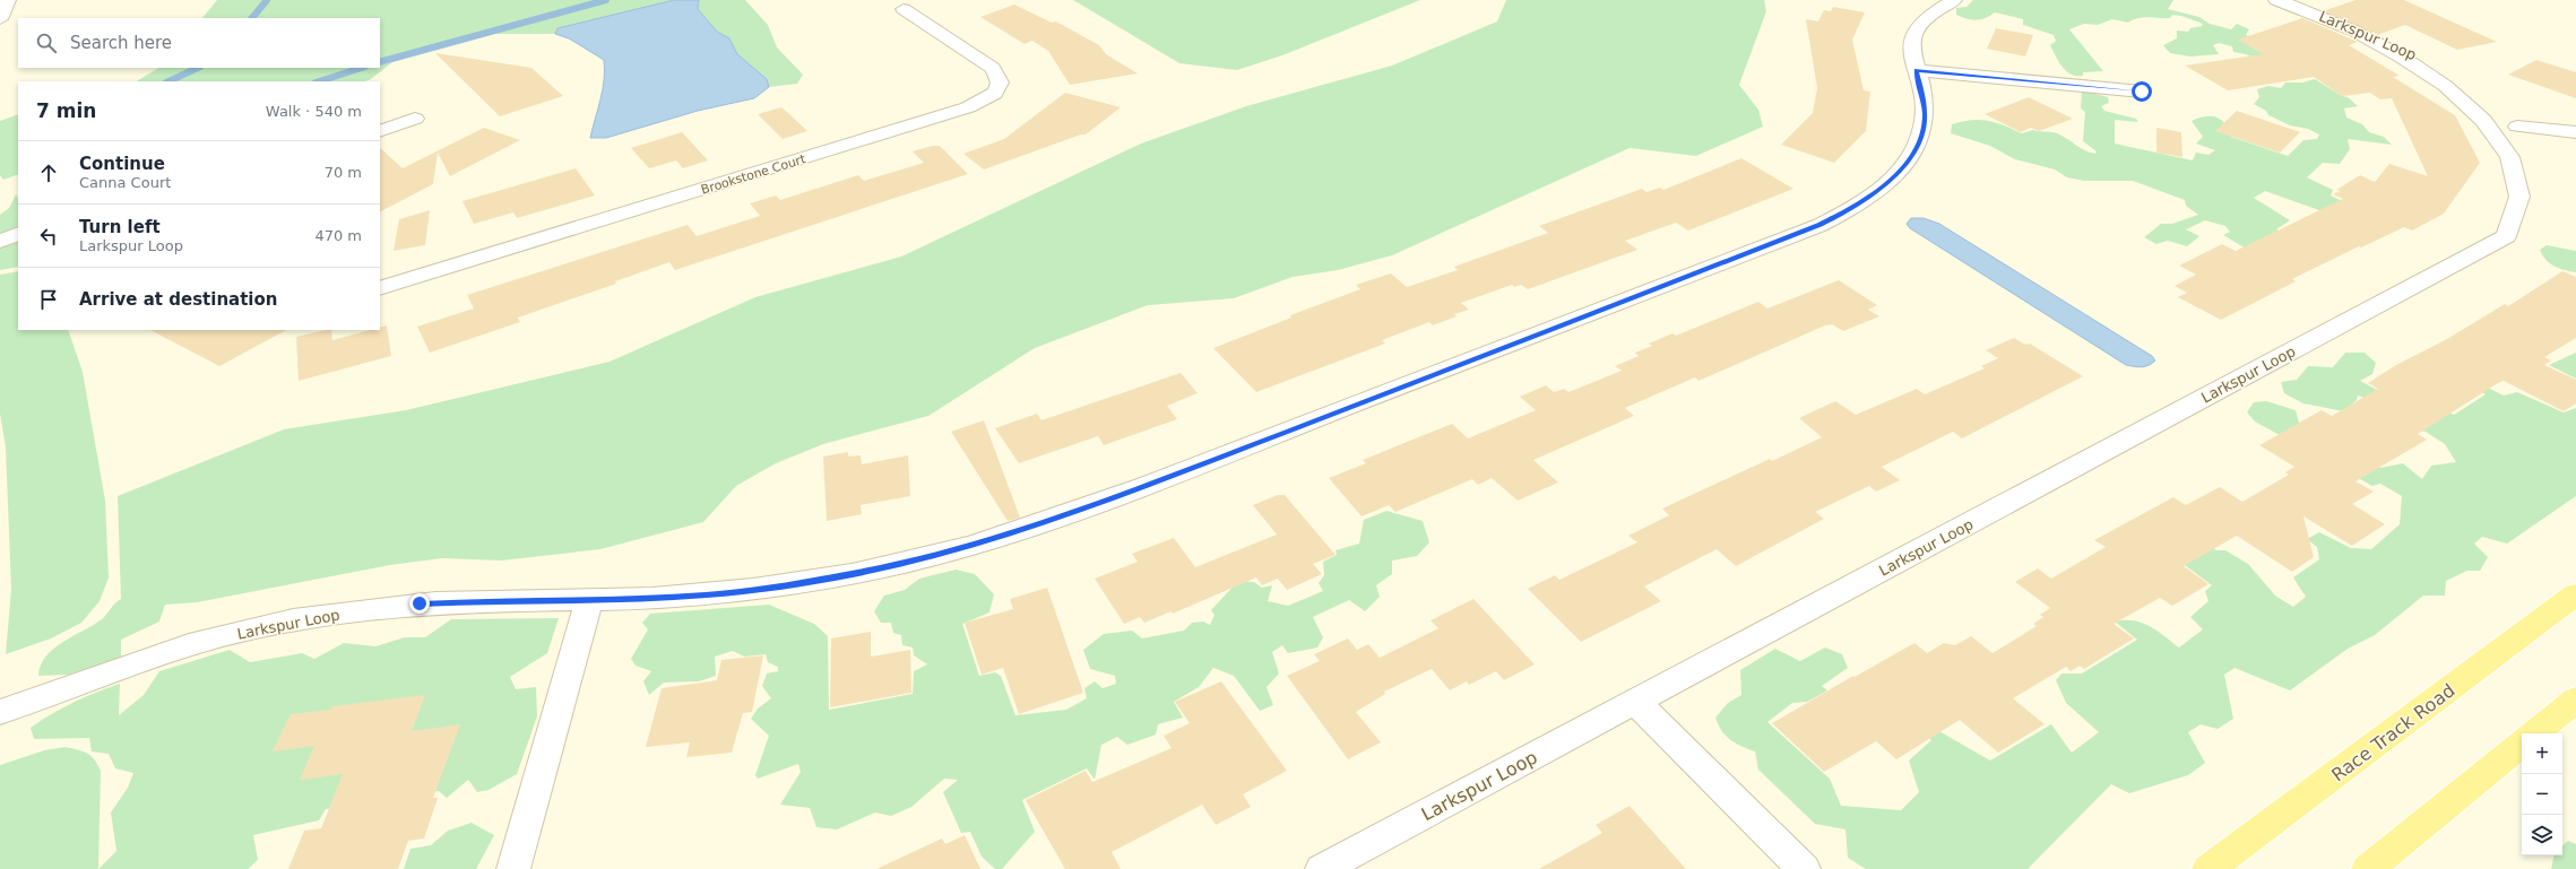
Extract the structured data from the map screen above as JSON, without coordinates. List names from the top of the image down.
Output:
{
  "streets": {
    "main road": ["Race Track Road"],
    "street": ["Larkspur Loop", "Brookstone Court"]
  },
  "page": {
    "search": "Search here",
    "heading": ["7 min", "Walk · 540 m"],
    "list": [
      ["Continue", "Canna Court", "70 m"],
      ["Turn left", "Larkspur Loop", "470 m"],
      "Arrive at destination"
    ],
    "map_buttons": ["+", "−"]
  }
}
